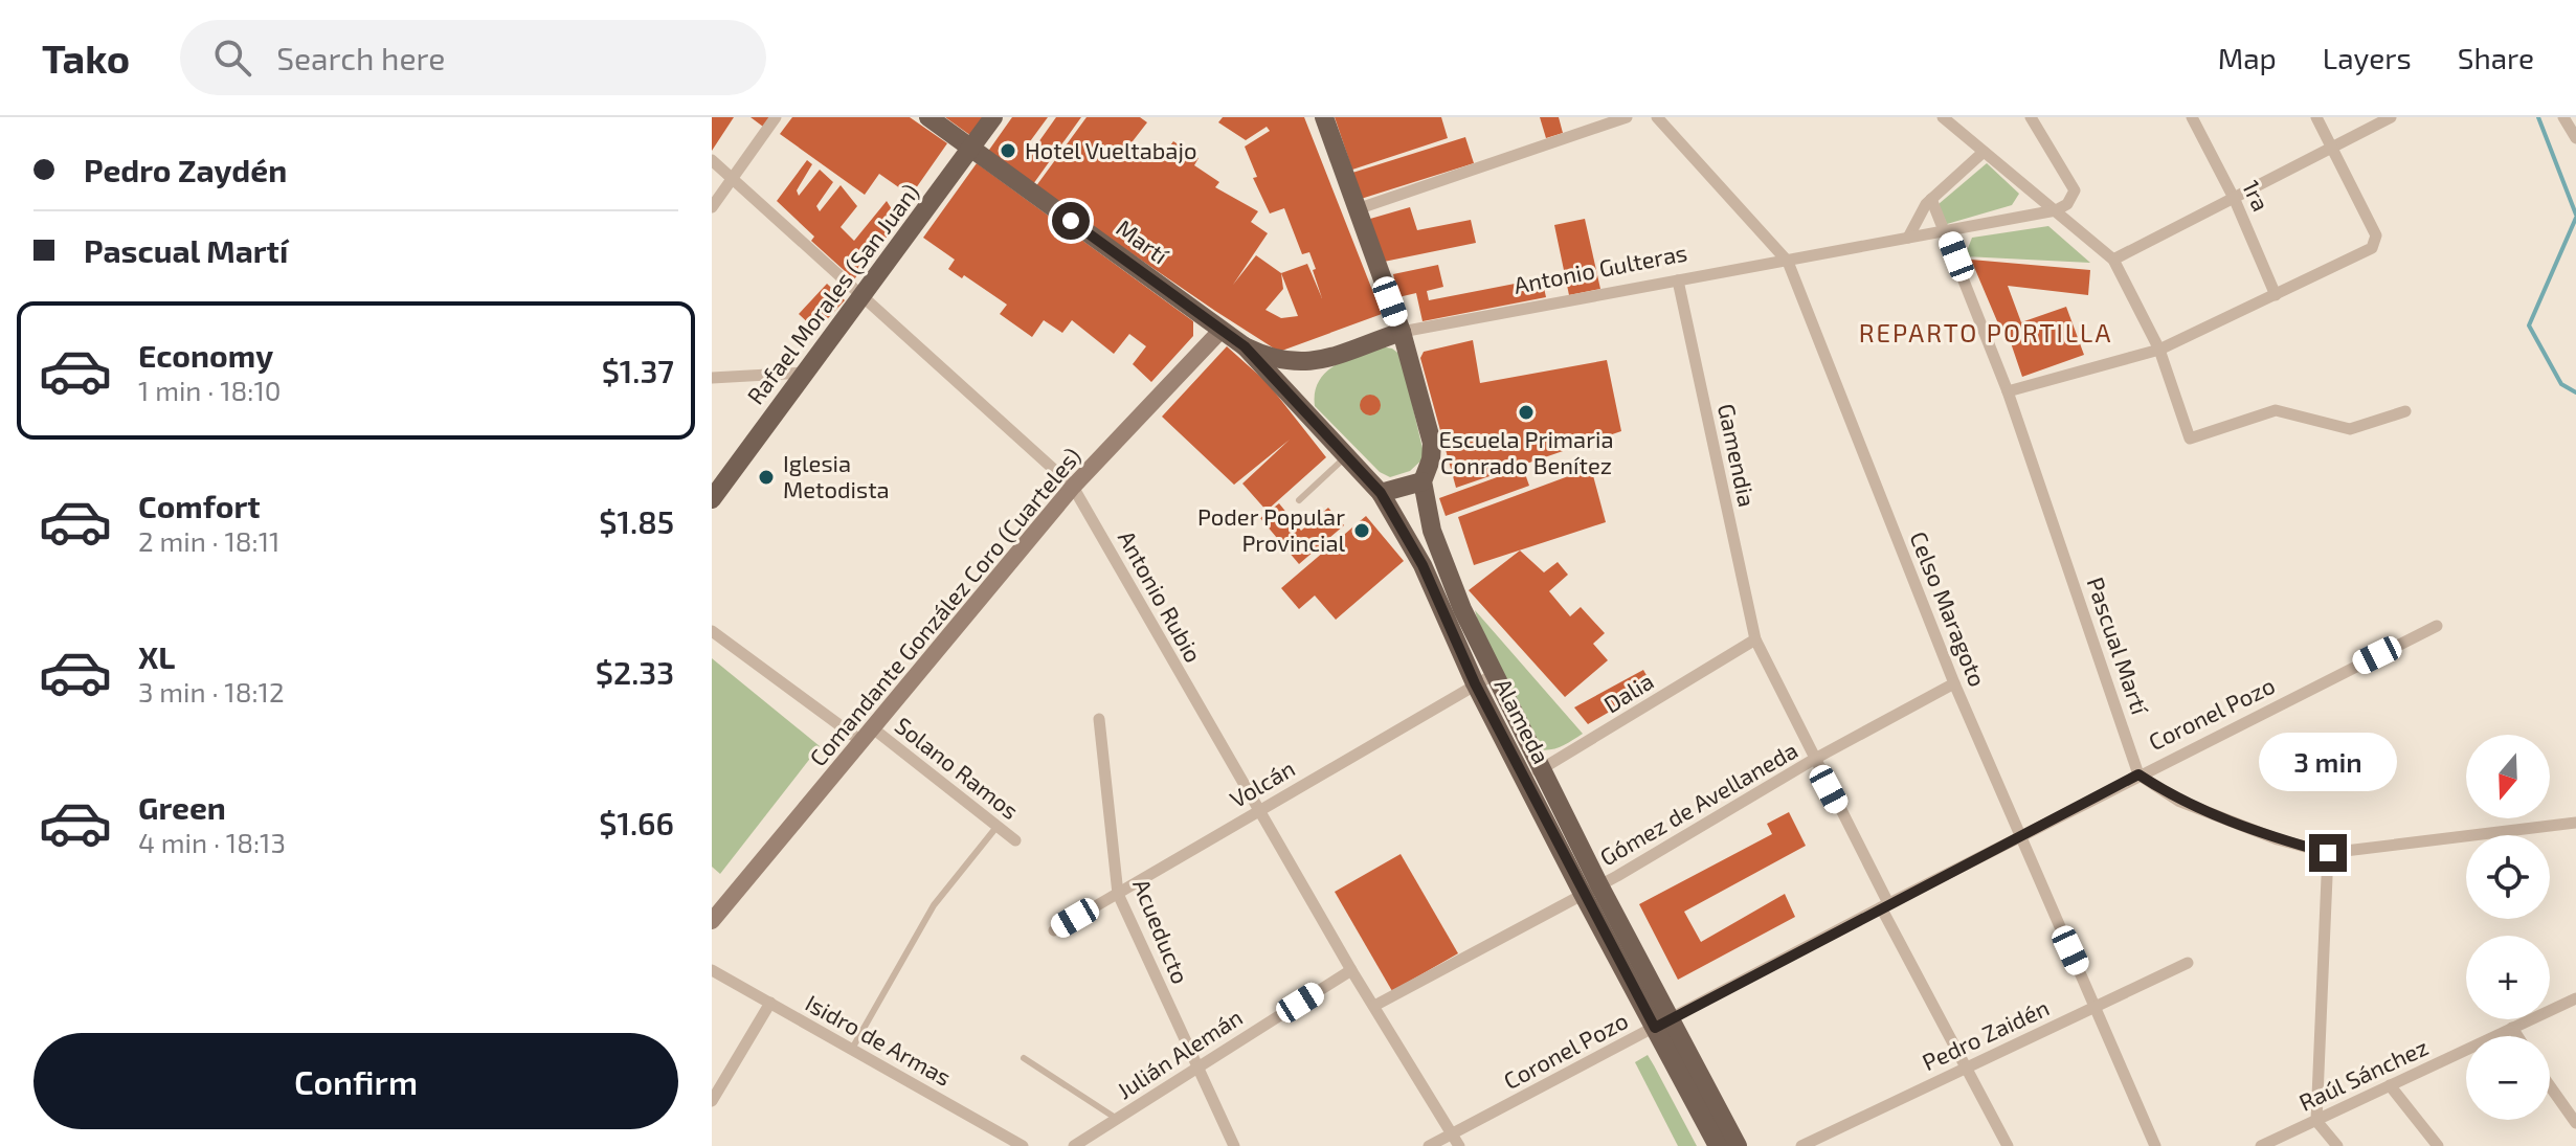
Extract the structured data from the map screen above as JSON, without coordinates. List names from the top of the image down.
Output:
{
  "streets": {
    "main road": [
      "Martí",
      "Antonio Gulteras",
      "Rafael Morales (San Juan)",
      "Alameda"
    ],
    "street": [
      "1ra",
      "Gamendia",
      "Antonio Rubio",
      "Comandante González Coro (Cuarteles)",
      "Celso Maragoto",
      "Pascual Martí",
      "Dalia",
      "Coronel Pozo",
      "Solano Ramos",
      "Volcán",
      "Gómez de Avellaneda",
      "Acueducto",
      "Pedro Zaidén",
      "Isidro de Armas",
      "Julián Alemán",
      "Raúl Sánchez"
    ]
  },
  "crossings": [
    ["Martí", "Antonio Gulteras"],
    ["Martí", "Rafael Morales (San Juan)"],
    ["Martí", "Comandante González Coro (Cuarteles)"],
    ["Martí", "Alameda"],
    ["Antonio Gulteras", "Gamendia"],
    ["Antonio Gulteras", "Celso Maragoto"],
    ["Antonio Gulteras", "Pascual Martí"],
    ["Antonio Gulteras", "Alameda"],
    ["Rafael Morales (San Juan)", "Antonio Rubio"],
    ["Gamendia", "Dalia"],
    ["Gamendia", "Coronel Pozo"],
    ["Gamendia", "Gómez de Avellaneda"],
    ["Gamendia", "Pedro Zaidén"],
    ["Antonio Rubio", "Comandante González Coro (Cuarteles)"],
    ["Antonio Rubio", "Coronel Pozo"],
    ["Antonio Rubio", "Volcán"],
    ["Antonio Rubio", "Gómez de Avellaneda"],
    ["Antonio Rubio", "Julián Alemán"],
    ["Comandante González Coro (Cuarteles)", "Solano Ramos"],
    ["Celso Maragoto", "Coronel Pozo"],
    ["Celso Maragoto", "Gómez de Avellaneda"],
    ["Celso Maragoto", "Pedro Zaidén"],
    ["Pascual Martí", "Coronel Pozo"],
    ["Dalia", "Alameda"],
    ["Coronel Pozo", "Alameda"],
    ["Alameda", "Volcán"],
    ["Alameda", "Gómez de Avellaneda"],
    ["Volcán", "Acueducto"],
    ["Acueducto", "Julián Alemán"]
  ],
  "districts": ["REPARTO PORTILLA"],
  "places": [
    "Hotel Vueltabajo",
    "Escuela Primaria Conrado Benítez",
    "Iglesia Metodista",
    "Poder Popular Provincial"
  ],
  "north": "bottom",
  "page": {
    "header": "Tako",
    "search": "Search here",
    "nav": ["Map", "Layers", "Share"],
    "banner": ["Pedro Zaydén", "Pascual Martí"],
    "list": [
      {
        "name": "Economy",
        "note": "1 min · 18:10",
        "value": "$1.37"
      },
      {
        "name": "Comfort",
        "note": "2 min · 18:11",
        "value": "$1.85"
      },
      {
        "name": "XL",
        "note": "3 min · 18:12",
        "value": "$2.33"
      },
      {
        "name": "Green",
        "note": "4 min · 18:13",
        "value": "$1.66"
      }
    ],
    "bubble": "3 min",
    "map_buttons": ["+", "−"],
    "buttons": "Confirm"
  }
}
